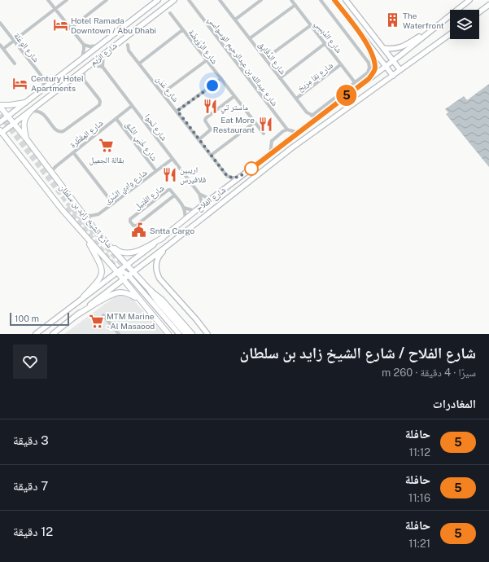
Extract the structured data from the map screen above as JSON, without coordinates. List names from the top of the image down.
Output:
{
  "streets": {
    "main road": ["شارع الرِّيم", "شارع الفلاح", "شارع الشيخ زايد بن سلطان"],
    "street": [
      "شارع الدِّبسِي",
      "شارع الرُّوَيضَة",
      "شارع الوِعَلة",
      "شارع الدَّقَايِق",
      "شارع عبدالله بن عبدالرحيم الوسواسي",
      "شارع نِقا مِرَيخ",
      "شارع عَدَن",
      "شارع نَحوا",
      "شارع المِقَطَّرة",
      "شارع خُبَي الشِّق",
      "شارع وادِي السَّرَى",
      "شارع الفَتِيل"
    ]
  },
  "crossings": [
    ["شارع الدِّبسِي", "شارع نِقا مِرَيخ"],
    ["شارع الرِّيم", "شارع الشيخ زايد بن سلطان"],
    ["شارع الدَّقَايِق", "شارع نِقا مِرَيخ"],
    ["شارع عَدَن", "شارع الفلاح"],
    ["شارع نَحوا", "شارع المِقَطَّرة"],
    ["شارع نَحوا", "شارع وادِي السَّرَى"],
    ["شارع نَحوا", "شارع الفلاح"],
    ["شارع المِقَطَّرة", "شارع خُبَي الشِّق"],
    ["شارع المِقَطَّرة", "شارع الشيخ زايد بن سلطان"],
    ["شارع خُبَي الشِّق", "شارع وادِي السَّرَى"],
    ["شارع وادِي السَّرَى", "شارع الشيخ زايد بن سلطان"],
    ["شارع الفلاح", "شارع الشيخ زايد بن سلطان"]
  ],
  "places": {
    "building": ["The Waterfront"],
    "hotel": ["Hotel Ramada Downtown / Abu Dhabi", "Century Hotel Apartments"],
    "restaurant": ["ماستر تي", "Eat More Restaurant", "اريبين فلافيرس"],
    "supermarket": ["بقالة الجميل", "MTM Marine - Al Masaood"],
    "public building": ["Sntta Cargo"]
  },
  "lines": ["bus line 5"],
  "scale_bar": "100 m",
  "page": {
    "on_map": "5",
    "scale": "100 m",
    "heading": [
      ["شارع الفلاح / شارع الشيخ زايد بن سلطان", "سيرًا · 4 دقيقة · 260 m"],
      "المغادرات"
    ],
    "list": [
      {
        "mark": "5",
        "name": "حافلة",
        "note": "11:12",
        "value": "3 دقيقة"
      },
      {
        "mark": "5",
        "name": "حافلة",
        "note": "11:16",
        "value": "7 دقيقة"
      },
      {
        "mark": "5",
        "name": "حافلة",
        "note": "11:21",
        "value": "12 دقيقة"
      }
    ]
  }
}
